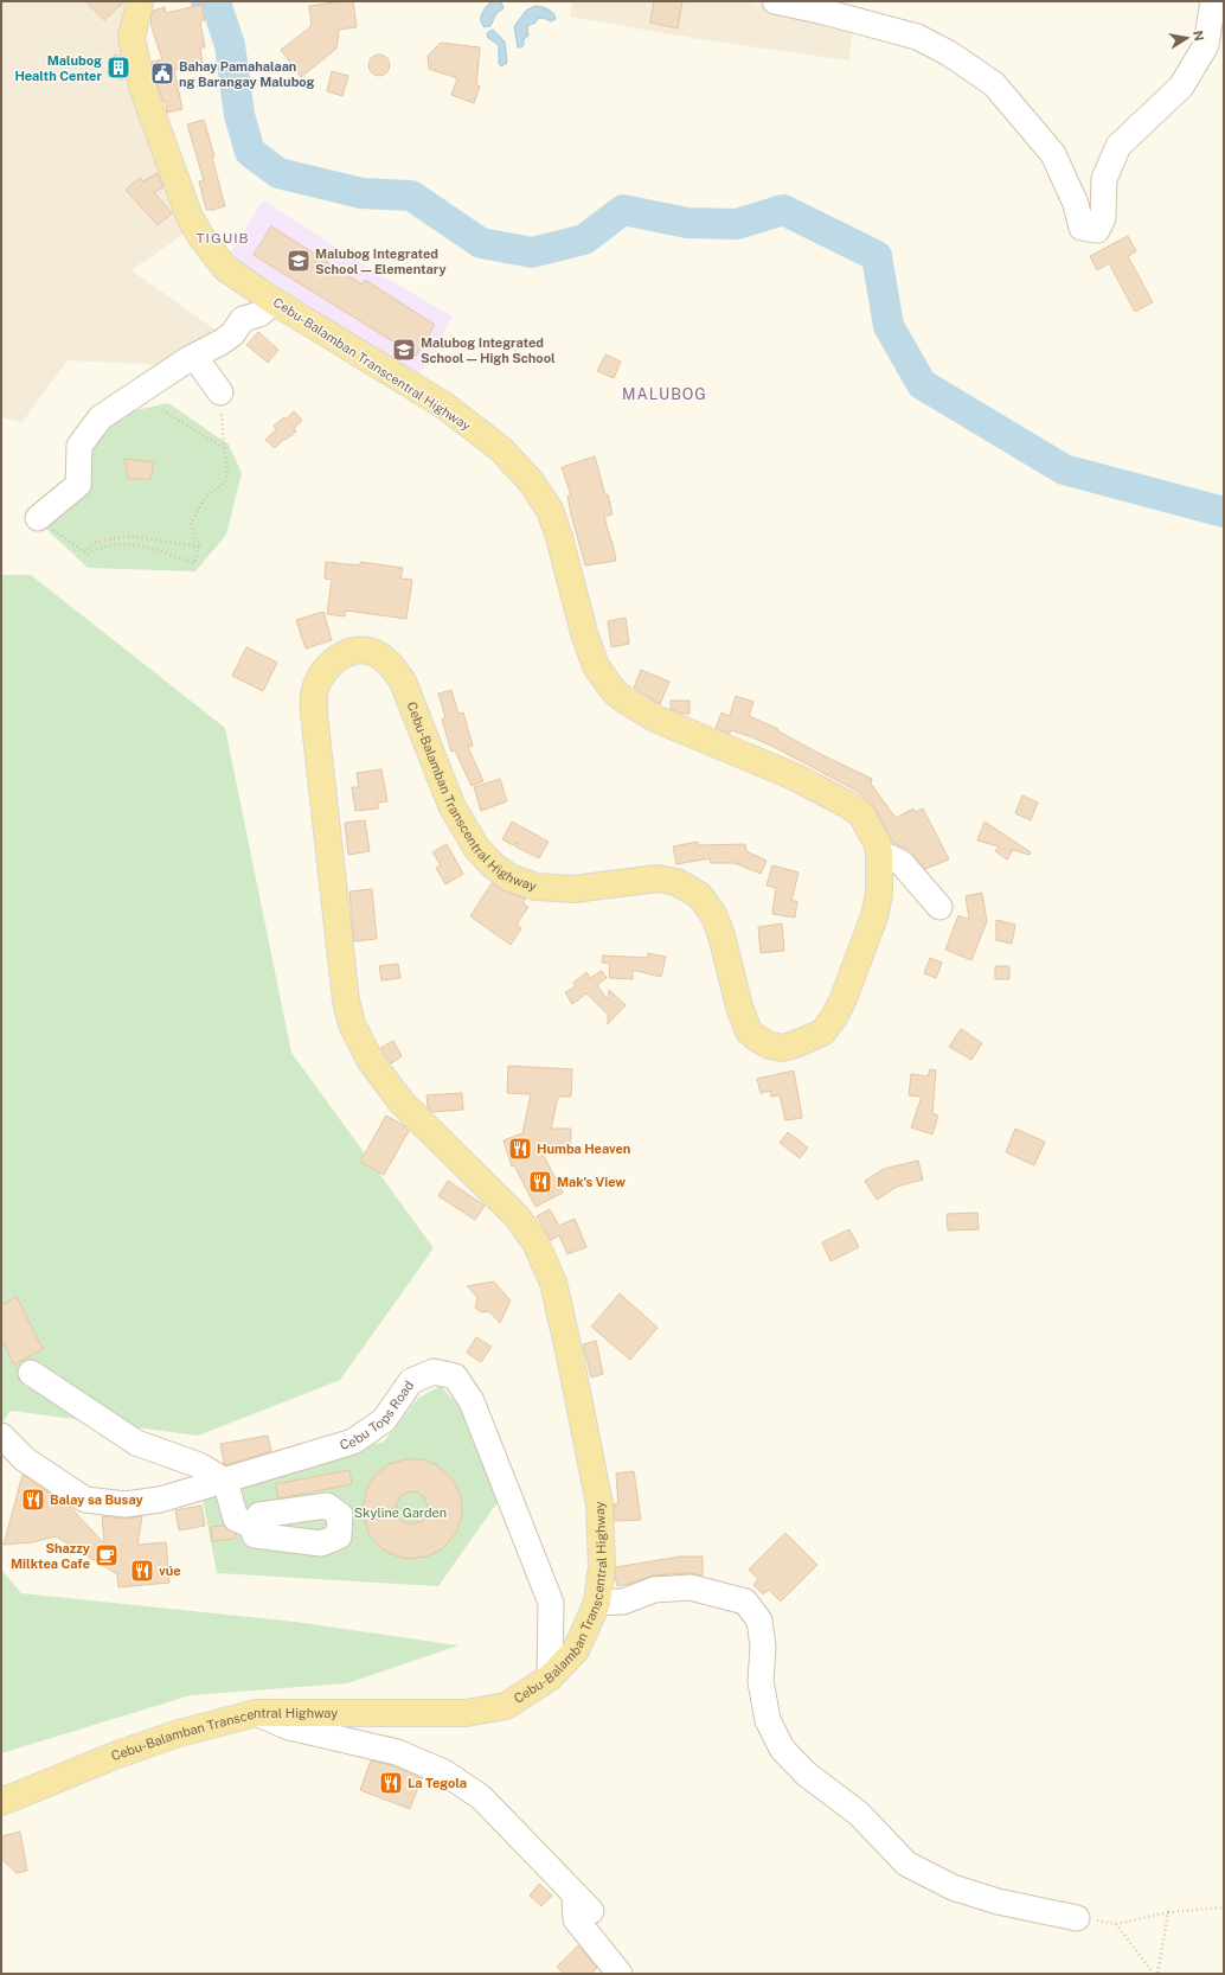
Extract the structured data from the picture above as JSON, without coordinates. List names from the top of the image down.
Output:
{
  "streets": {
    "main road": ["Cebu-Balamban Transcentral Highway"],
    "street": ["Cebu Tops Road"]
  },
  "crossings": [
    ["Cebu-Balamban Transcentral Highway", "Cebu Tops Road"]
  ],
  "districts": ["TIGUIB", "MALUBOG"],
  "parks": ["Skyline Garden"],
  "places": {
    "building": ["Malubog Health Center"],
    "public building": ["Bahay Pamahalaan ng Barangay Malubog"],
    "school or university": ["Malubog Integrated School — Elementary", "Malubog Integrated School — High School"],
    "restaurant": [
      "Humba Heaven",
      "Mak's View",
      "Balay sa Busay",
      "vúe",
      "La Tegola"
    ],
    "cafe": ["Shazzy Milktea Cafe"]
  },
  "north": "right"
}
